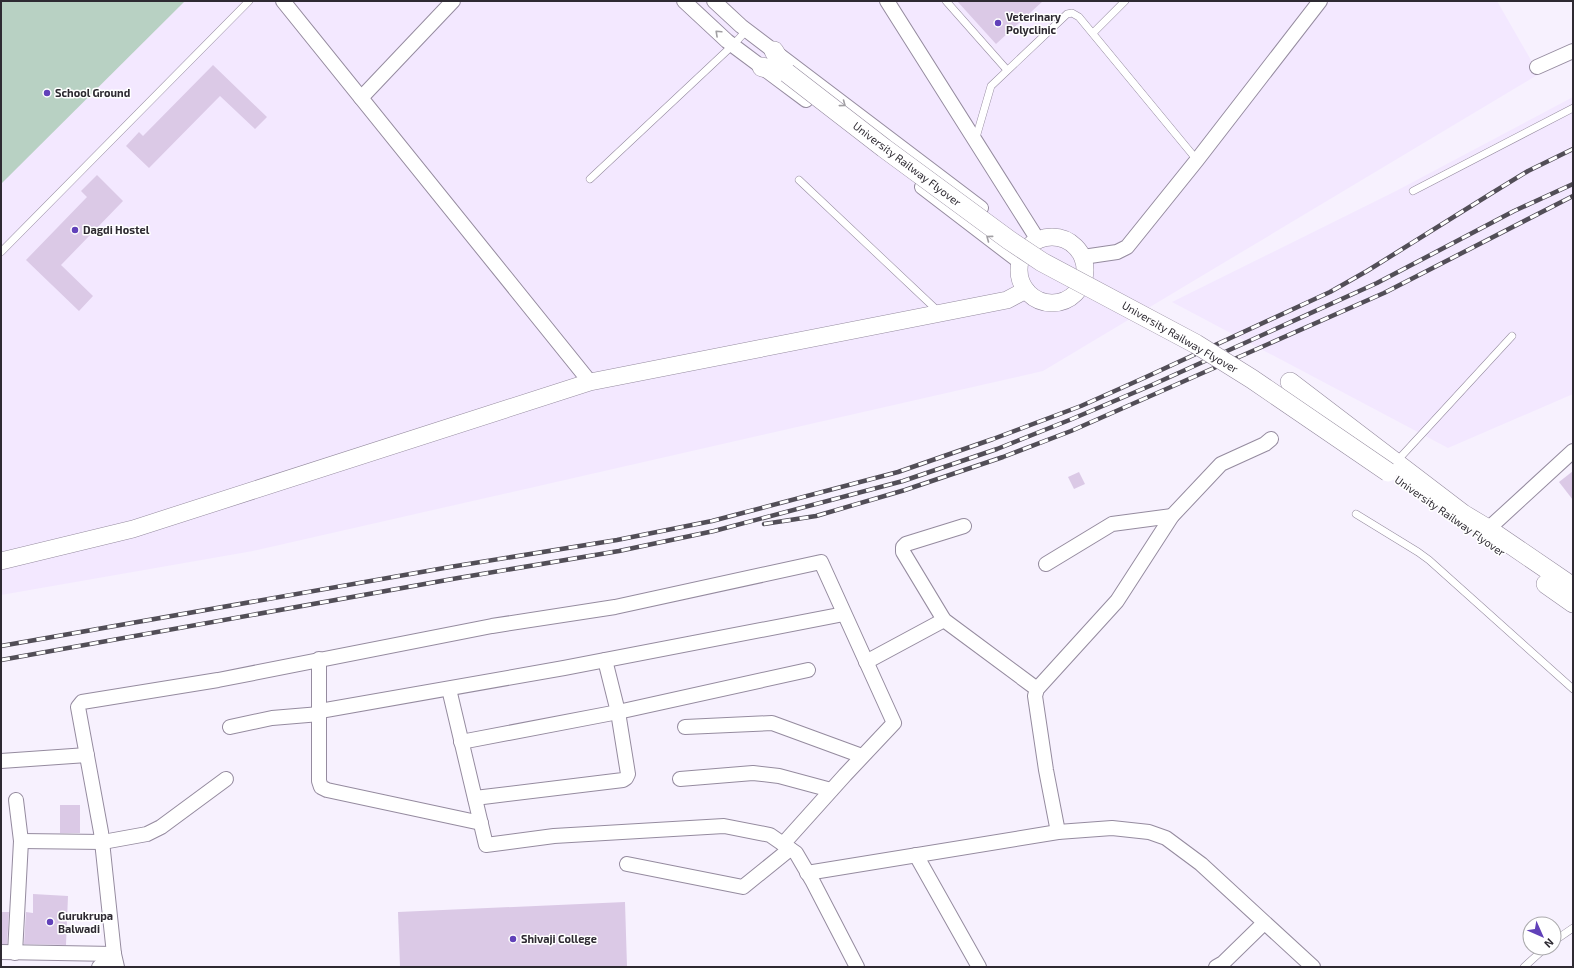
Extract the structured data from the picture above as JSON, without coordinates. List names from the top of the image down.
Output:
{
  "streets": {
    "main road": ["University Railway Flyover"]
  },
  "places": [
    "Veterinary Polyclinic",
    "School Ground",
    "Dagdi Hostel",
    "Gurukrupa Balwadi",
    "Shivaji College"
  ],
  "north": "bottom right"
}
